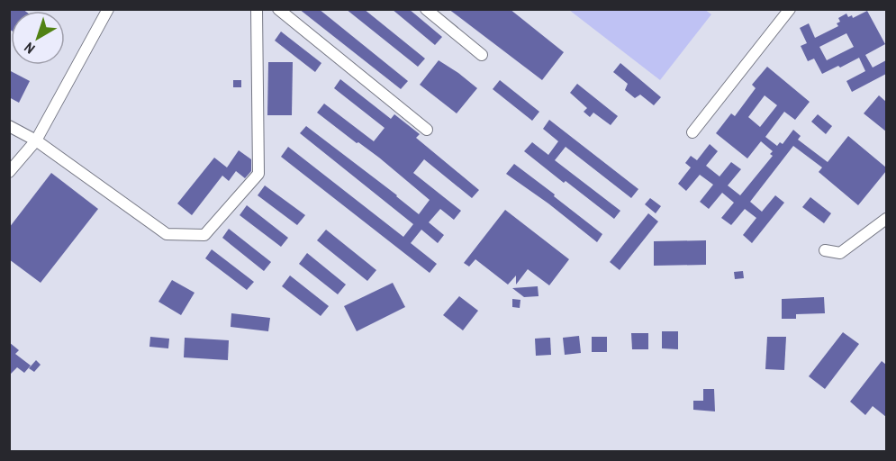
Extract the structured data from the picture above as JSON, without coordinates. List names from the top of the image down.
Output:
{
  "north": "bottom left"
}
